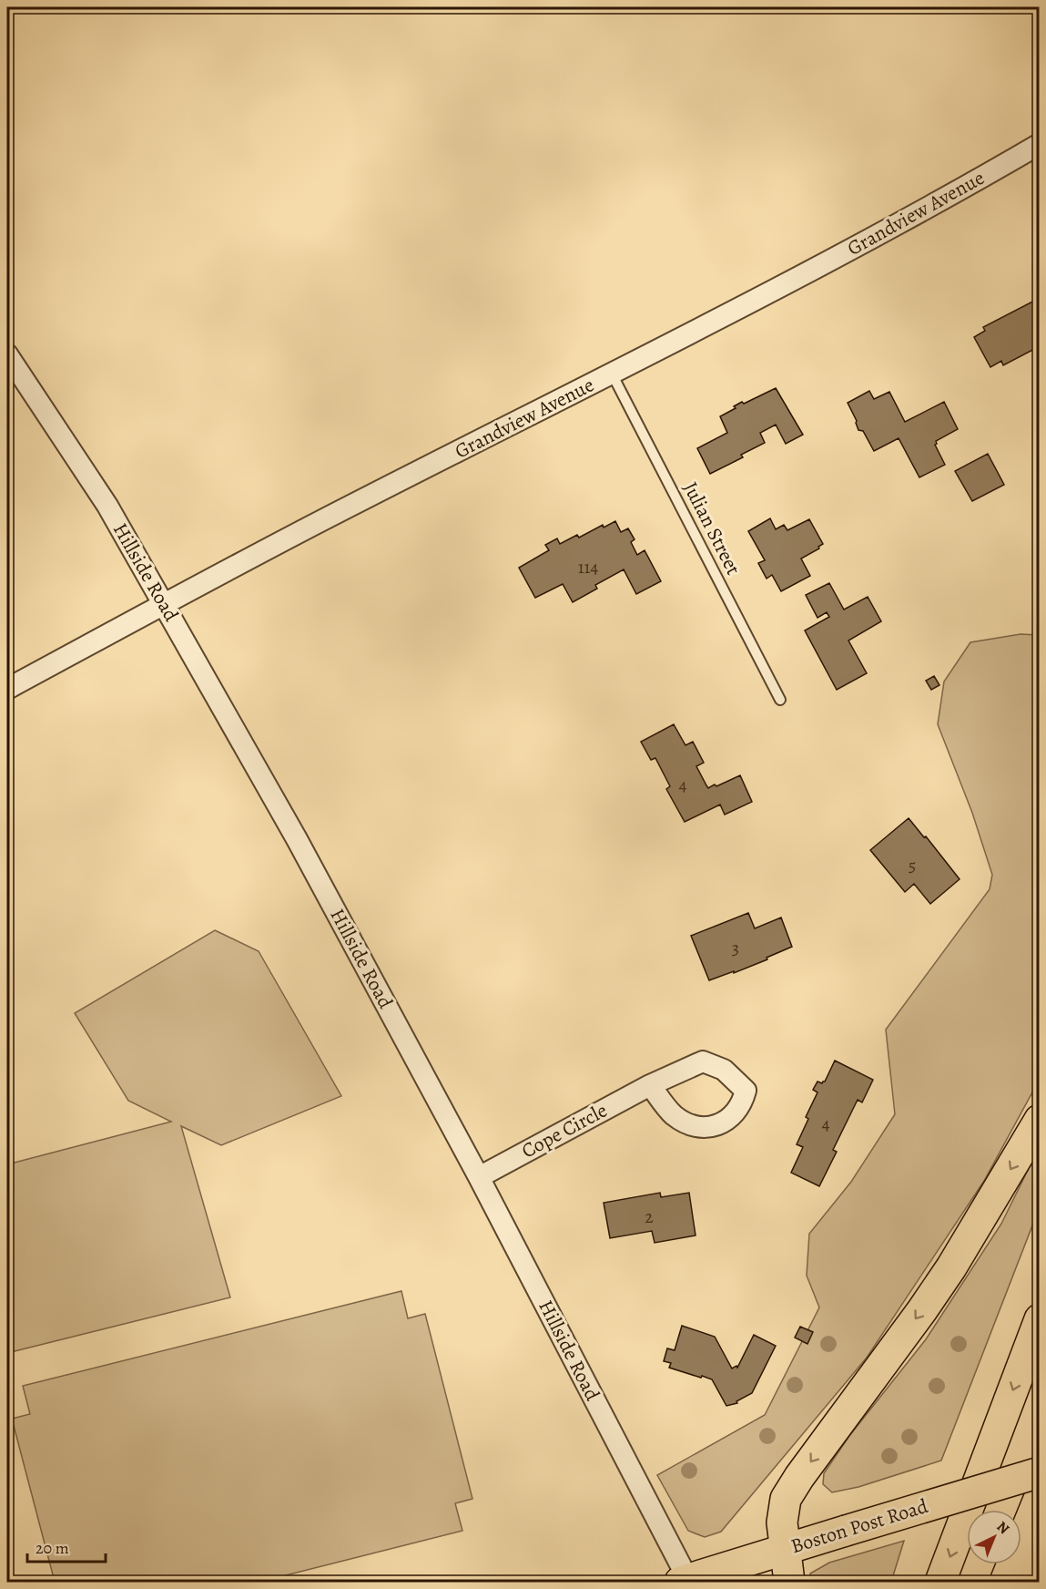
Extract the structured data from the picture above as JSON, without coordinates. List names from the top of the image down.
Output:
{
  "streets": {
    "main road": ["Boston Post Road"],
    "street": ["Grandview Avenue", "Hillside Road", "Cope Circle"],
    "lane": ["Julian Street"]
  },
  "crossings": [
    ["Grandview Avenue", "Julian Street"],
    ["Grandview Avenue", "Hillside Road"],
    ["Hillside Road", "Cope Circle"],
    ["Hillside Road", "Boston Post Road"]
  ],
  "house_numbers": [
    "114",
    "4",
    "5",
    "3",
    "4",
    "2"
  ],
  "scale_bar": "20 m",
  "north": "top right"
}
